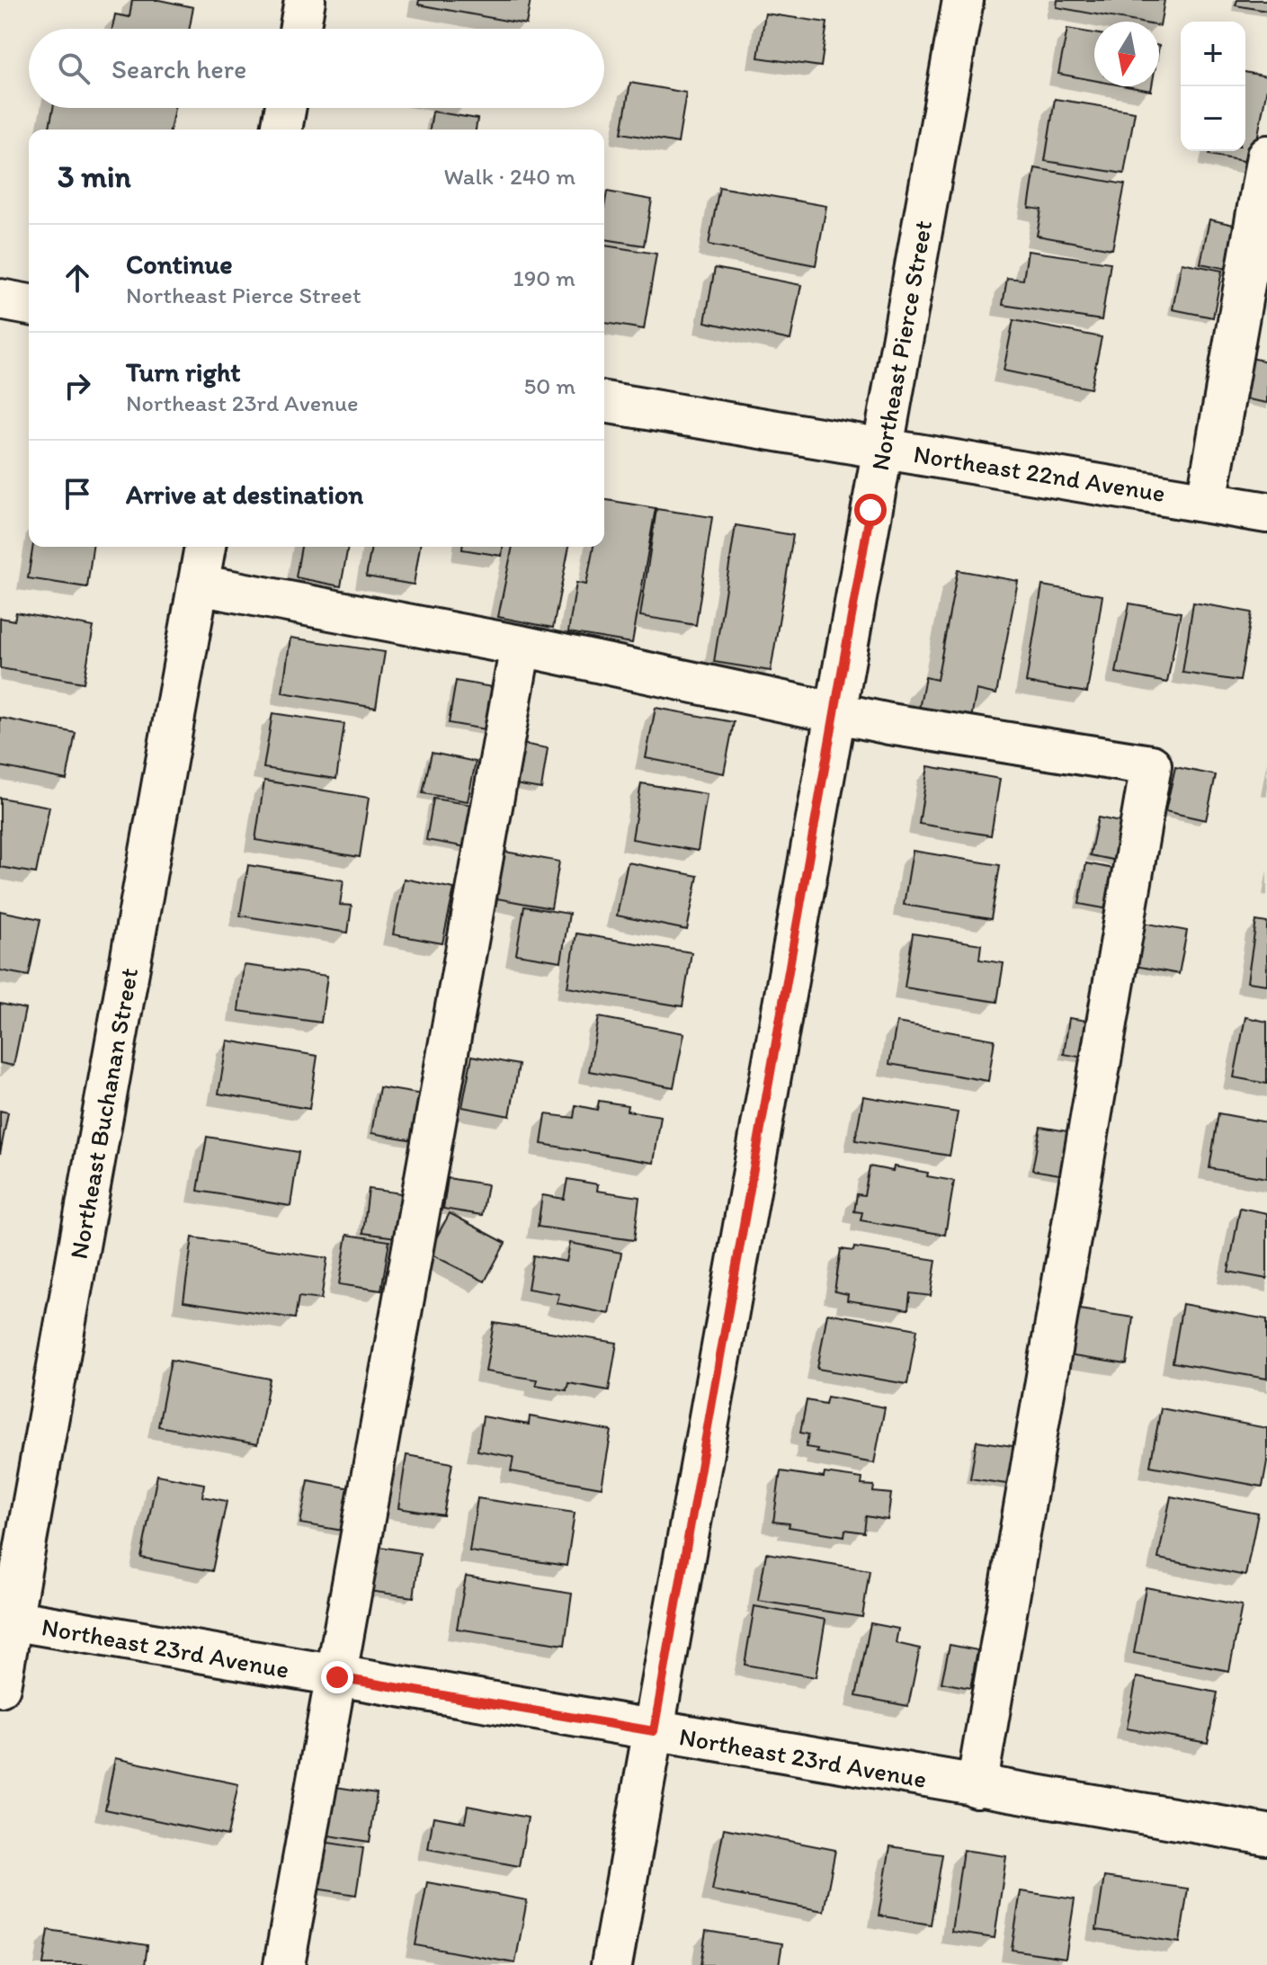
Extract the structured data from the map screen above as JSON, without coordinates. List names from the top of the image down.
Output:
{
  "streets": {
    "street": [
      "Northeast Pierce Street",
      "Northeast 22nd Avenue",
      "Northeast Buchanan Street",
      "Northeast 23rd Avenue"
    ]
  },
  "crossings": [
    ["Northeast Pierce Street", "Northeast 22nd Avenue"],
    ["Northeast Pierce Street", "Northeast 23rd Avenue"],
    ["Northeast Buchanan Street", "Northeast 23rd Avenue"]
  ],
  "north": "bottom",
  "page": {
    "map_buttons": ["+", "−"],
    "search": "Search here",
    "heading": ["3 min", "Walk · 240 m"],
    "list": [
      ["Continue", "Northeast Pierce Street", "190 m"],
      ["Turn right", "Northeast 23rd Avenue", "50 m"],
      "Arrive at destination"
    ]
  }
}
